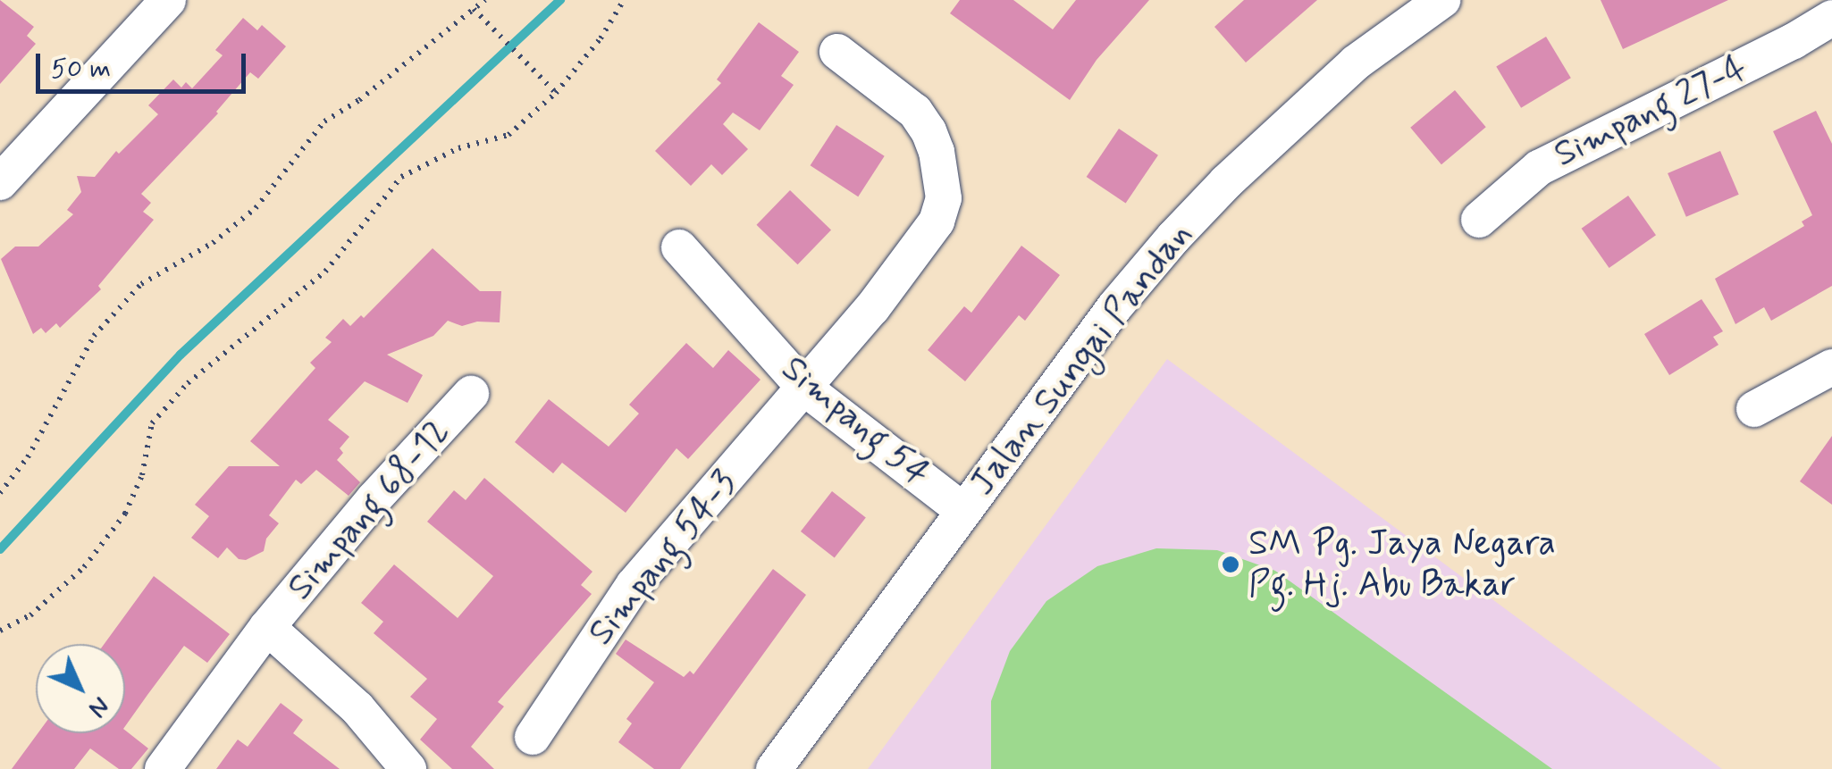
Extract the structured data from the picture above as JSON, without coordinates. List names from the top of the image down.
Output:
{
  "streets": {
    "street": [
      "Simpang 27-4",
      "Jalan Sungai Pandan",
      "Simpang 54",
      "Simpang 68-12",
      "Simpang 54-3"
    ]
  },
  "crossings": [
    ["Jalan Sungai Pandan", "Simpang 54"],
    ["Simpang 54", "Simpang 54-3"]
  ],
  "places": ["SM Pg. Jaya Negara Pg. Hj. Abu Bakar"],
  "scale_bar": "50 m",
  "north": "bottom right"
}
